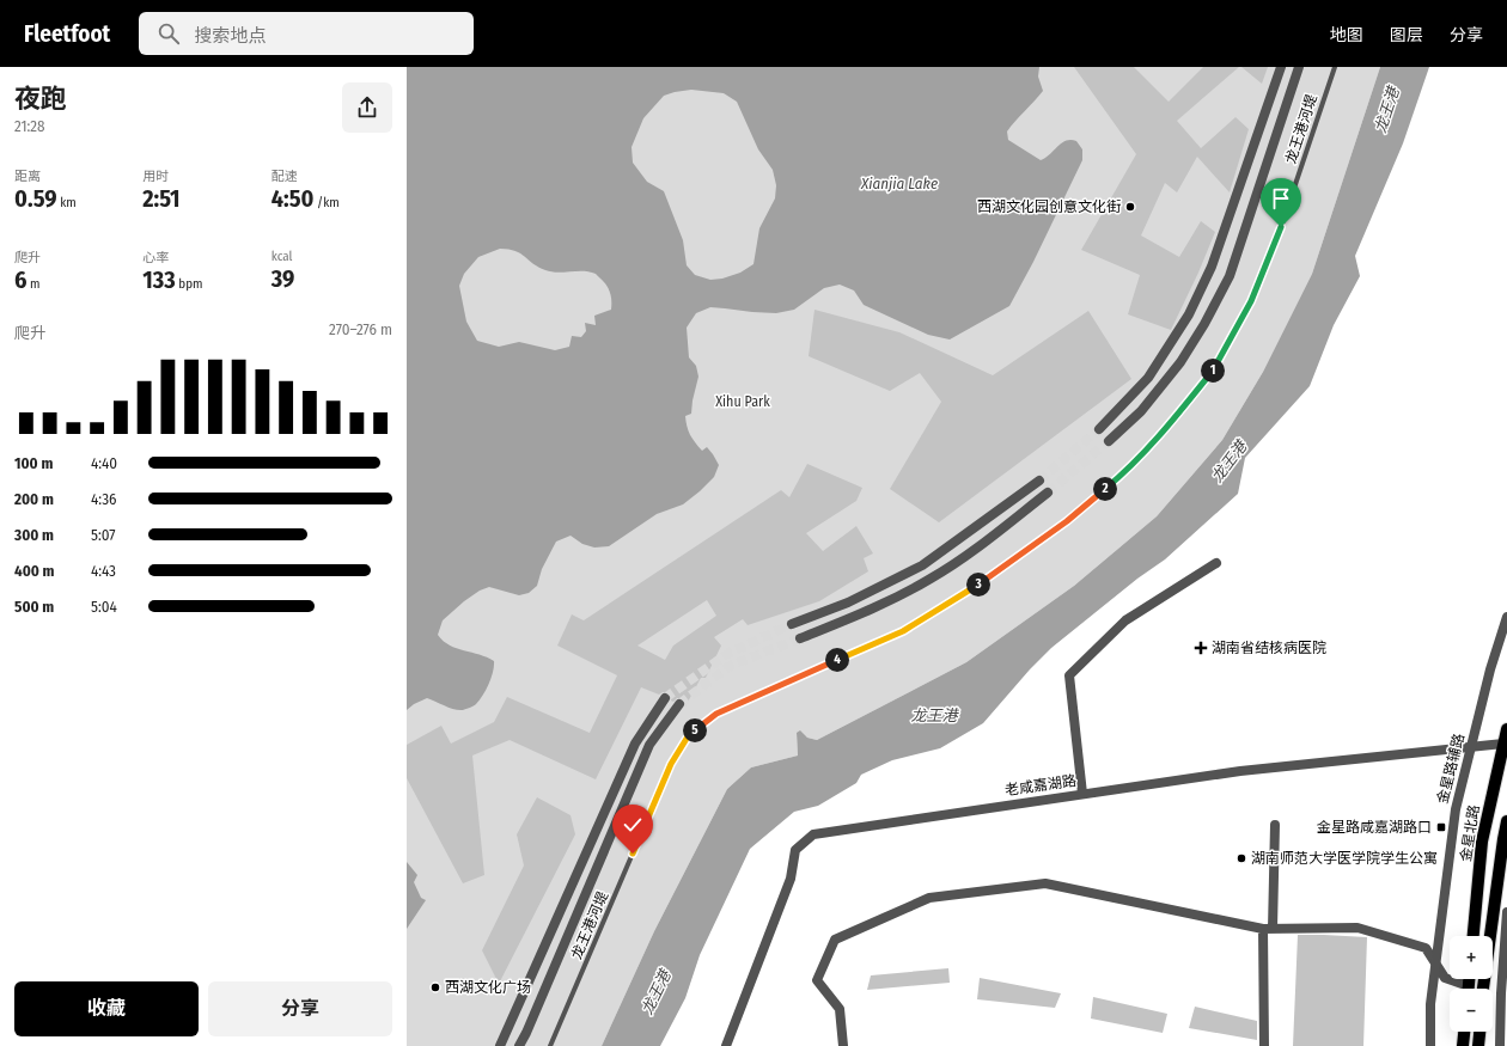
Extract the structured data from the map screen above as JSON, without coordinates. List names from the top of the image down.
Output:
{
  "streets": {
    "main road": ["金星北路"],
    "street": ["金星路辅路", "老咸嘉湖路"],
    "lane": ["龙王港河堤"]
  },
  "crossings": [
    ["老咸嘉湖路", "金星北路"]
  ],
  "water": ["龙王港", "Xianjia Lake"],
  "parks": ["Xihu Park"],
  "places": {
    "other": ["西湖文化园创意文化街", "湖南师范大学医学院学生公寓", "西湖文化广场"],
    "health": ["湖南省结核病医院"],
    "transit": ["金星路咸嘉湖路口"]
  },
  "page": {
    "header": "Fleetfoot",
    "search": "搜索地点",
    "nav": ["地图", "图层", "分享"],
    "heading": ["夜跑", "21:28"],
    "stats": [
      ["距离", "0.59 km"],
      ["用时", "2:51"],
      ["配速", "4:50 /km"],
      ["爬升", "6 m"],
      ["心率", "133 bpm"],
      ["kcal", "39"]
    ],
    "chart": ["爬升", "270–276 m"],
    "pins": [
      "1",
      "2",
      "3",
      "4",
      "5"
    ],
    "list": [
      {
        "name": "100 m",
        "note": "4:40"
      },
      {
        "name": "200 m",
        "note": "4:36"
      },
      {
        "name": "300 m",
        "note": "5:07"
      },
      {
        "name": "400 m",
        "note": "4:43"
      },
      {
        "name": "500 m",
        "note": "5:04"
      }
    ],
    "map_buttons": ["+", "−"],
    "buttons": ["收藏", "分享"]
  }
}
